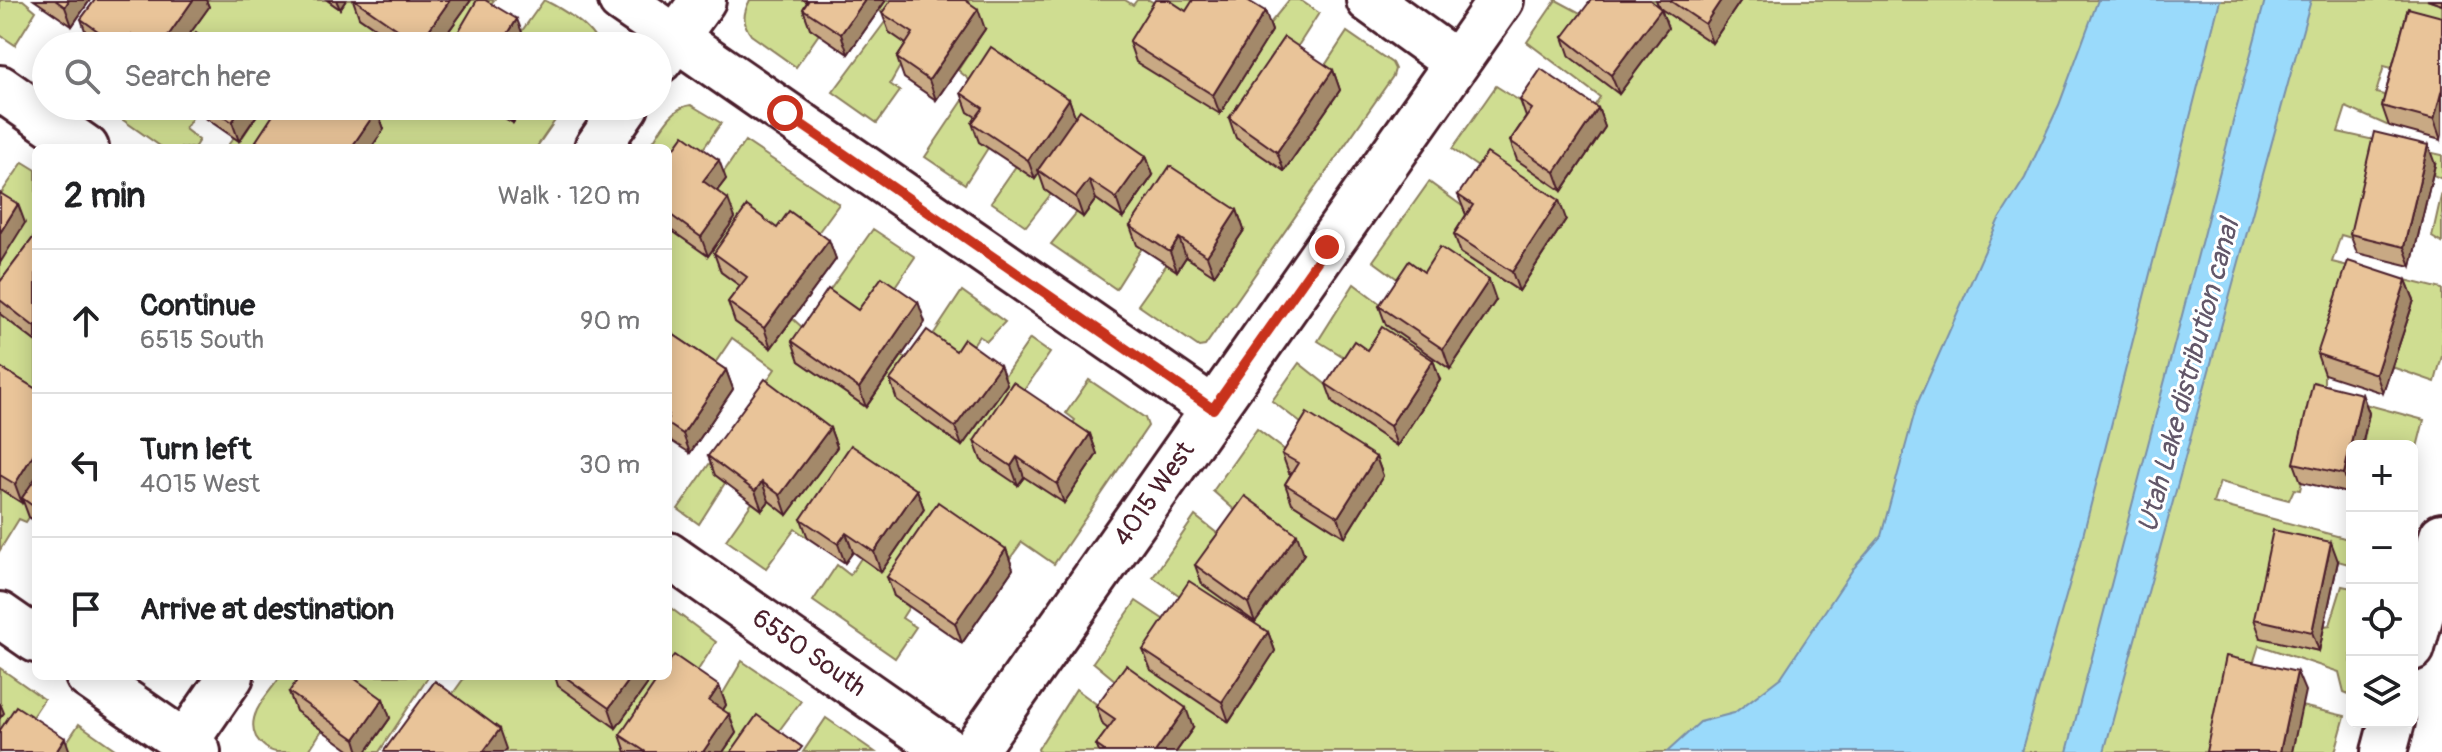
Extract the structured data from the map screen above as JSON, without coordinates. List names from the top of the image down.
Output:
{
  "streets": {
    "street": ["4015 West", "6550 South"]
  },
  "water": ["Utah Lake distribution canal"],
  "page": {
    "search": "Search here",
    "heading": ["2 min", "Walk · 120 m"],
    "list": [
      ["Continue", "6515 South", "90 m"],
      ["Turn left", "4015 West", "30 m"],
      "Arrive at destination"
    ],
    "map_buttons": ["+", "−"]
  }
}
